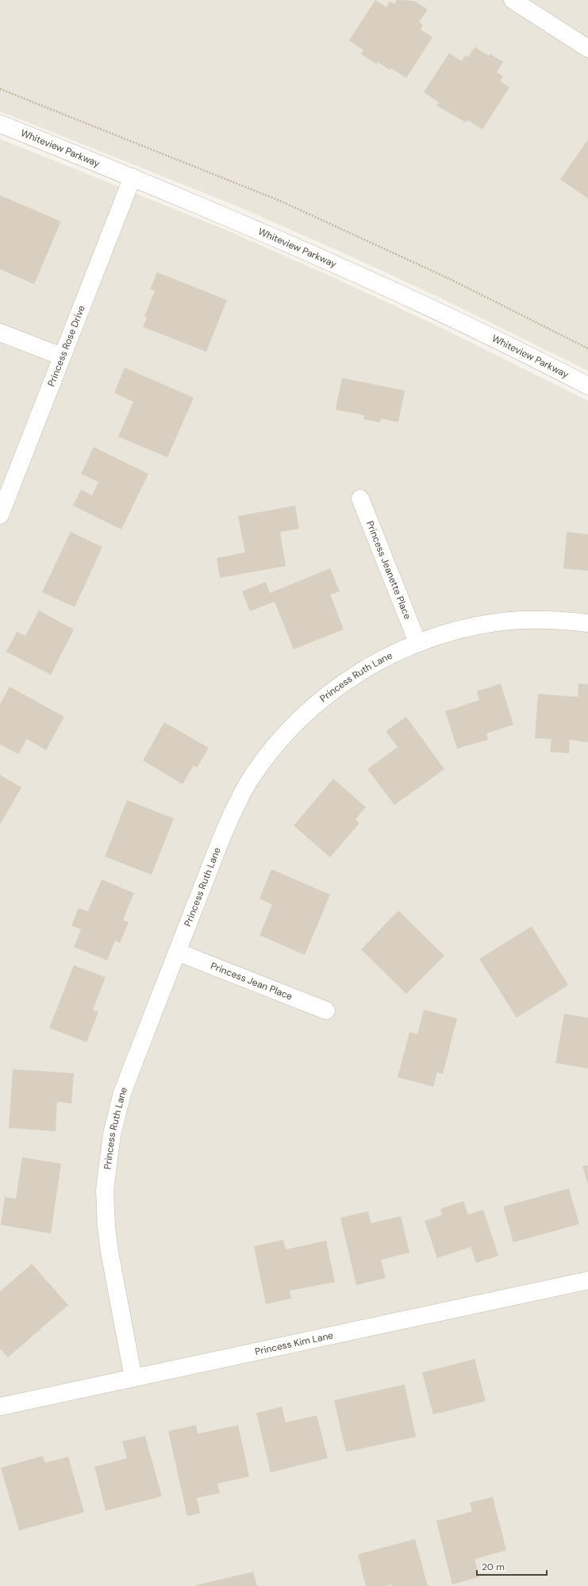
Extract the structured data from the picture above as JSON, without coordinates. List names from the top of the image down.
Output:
{
  "streets": {
    "street": [
      "Whiteview Parkway",
      "Princess Rose Drive",
      "Princess Jeanette Place",
      "Princess Ruth Lane",
      "Princess Jean Place",
      "Princess Kim Lane"
    ]
  },
  "crossings": [
    ["Whiteview Parkway", "Princess Rose Drive"],
    ["Princess Jeanette Place", "Princess Ruth Lane"],
    ["Princess Ruth Lane", "Princess Jean Place"],
    ["Princess Ruth Lane", "Princess Kim Lane"]
  ],
  "scale_bar": "20 m"
}
